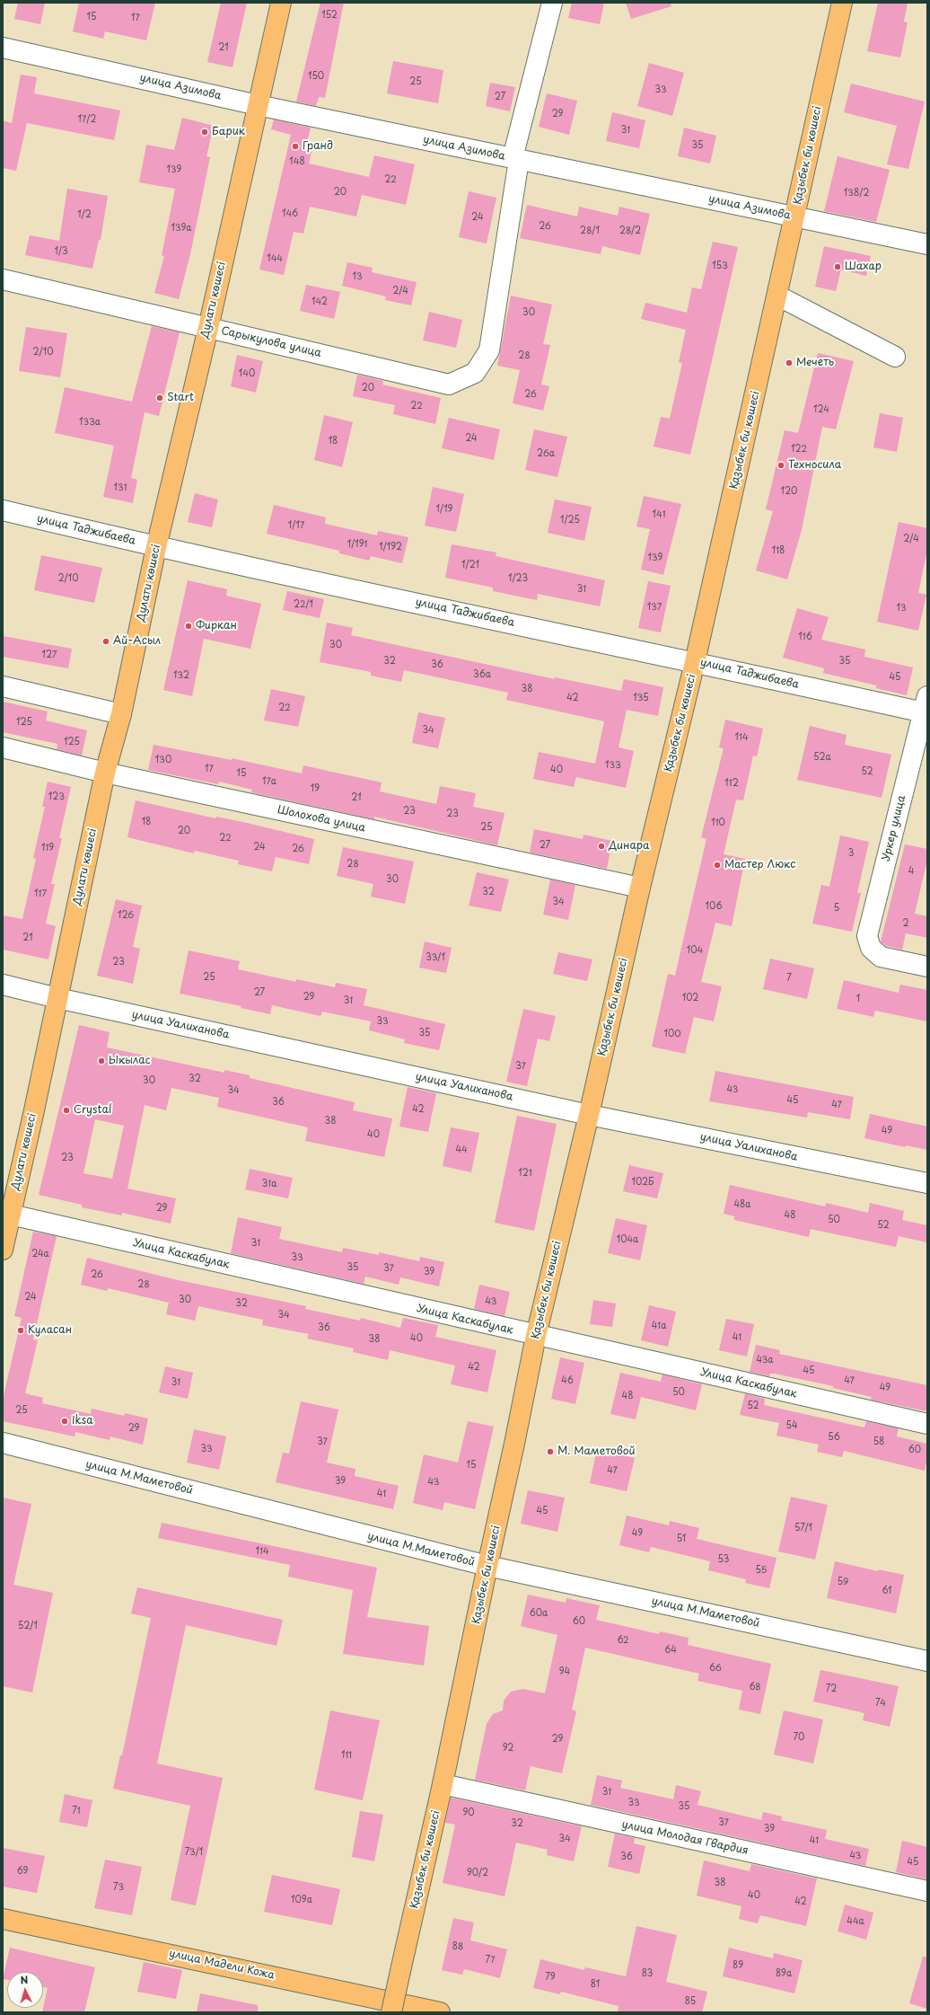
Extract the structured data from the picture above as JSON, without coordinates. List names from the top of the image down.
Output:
{
  "streets": {
    "main road": ["Қазыбек би көшесі", "Дулати көшесі", "улица Мадели Кожа"],
    "street": [
      "улица Азимова",
      "Сарыкулова улица",
      "улица Таджибаева",
      "Шолохова улица",
      "Уркер улица",
      "улица Уалиханова",
      "Улица Каскабулак",
      "улица М.Маметовой",
      "улица Молодая Гвардия"
    ]
  },
  "crossings": [
    ["улица Азимова", "Қазыбек би көшесі"],
    ["улица Азимова", "Дулати көшесі"],
    ["улица Азимова", "Сарыкулова улица"],
    ["Қазыбек би көшесі", "улица Таджибаева"],
    ["Қазыбек би көшесі", "Шолохова улица"],
    ["Қазыбек би көшесі", "улица Уалиханова"],
    ["Қазыбек би көшесі", "Улица Каскабулак"],
    ["Қазыбек би көшесі", "улица М.Маметовой"],
    ["Қазыбек би көшесі", "улица Молодая Гвардия"],
    ["Дулати көшесі", "Сарыкулова улица"],
    ["Дулати көшесі", "улица Таджибаева"],
    ["Дулати көшесі", "Шолохова улица"],
    ["Дулати көшесі", "улица Уалиханова"],
    ["Дулати көшесі", "Улица Каскабулак"],
    ["улица Таджибаева", "Уркер улица"]
  ],
  "places": [
    "Барик",
    "Гранд",
    "Шахар",
    "Мечеть",
    "Start",
    "Техносила",
    "Фиркан",
    "Ай-Асыл",
    "Динара",
    "Мастер Люкс",
    "Ыкылас",
    "Crystal",
    "Куласан",
    "Iksa",
    "М. Маметовой"
  ],
  "house_numbers": [
    "152",
    "15",
    "17",
    "21",
    "150",
    "25",
    "33",
    "27",
    "29",
    "17/2",
    "31",
    "35",
    "148",
    "139",
    "22",
    "20",
    "138/2",
    "146",
    "1/2",
    "24",
    "26",
    "139а",
    "28/1",
    "28/2",
    "1/3",
    "144",
    "153",
    "13",
    "2/4",
    "142",
    "30",
    "2/10",
    "28",
    "140",
    "20",
    "26",
    "22",
    "124",
    "133а",
    "24",
    "18",
    "122",
    "26а",
    "131",
    "120",
    "1/19",
    "141",
    "1/25",
    "1/17",
    "2/4",
    "1/191",
    "1/192",
    "118",
    "139",
    "1/21",
    "2/10",
    "1/23",
    "31",
    "22/1",
    "137",
    "13",
    "116",
    "30",
    "127",
    "32",
    "35",
    "36",
    "36а",
    "132",
    "45",
    "38",
    "42",
    "135",
    "22",
    "125",
    "34",
    "114",
    "125",
    "52а",
    "130",
    "133",
    "17",
    "40",
    "52",
    "15",
    "17а",
    "112",
    "19",
    "123",
    "21",
    "23",
    "23",
    "18",
    "110",
    "25",
    "20",
    "22",
    "27",
    "24",
    "119",
    "26",
    "3",
    "28",
    "4",
    "30",
    "32",
    "117",
    "34",
    "106",
    "5",
    "126",
    "2",
    "21",
    "104",
    "33/1",
    "23",
    "25",
    "7",
    "27",
    "29",
    "102",
    "1",
    "31",
    "33",
    "35",
    "100",
    "37",
    "32",
    "30",
    "43",
    "34",
    "45",
    "36",
    "47",
    "42",
    "38",
    "49",
    "40",
    "44",
    "23",
    "121",
    "102Б",
    "31а",
    "48а",
    "29",
    "48",
    "50",
    "52",
    "104а",
    "31",
    "24а",
    "33",
    "35",
    "37",
    "39",
    "26",
    "28",
    "24",
    "30",
    "43",
    "32",
    "34",
    "41а",
    "36",
    "41",
    "40",
    "38",
    "43а",
    "42",
    "45",
    "46",
    "47",
    "31",
    "49",
    "50",
    "48",
    "52",
    "25",
    "54",
    "29",
    "56",
    "37",
    "58",
    "33",
    "60",
    "15",
    "47",
    "39",
    "43",
    "41",
    "45",
    "57/1",
    "49",
    "51",
    "114",
    "53",
    "55",
    "59",
    "61",
    "60а",
    "60",
    "52/1",
    "62",
    "64",
    "66",
    "94",
    "68",
    "72",
    "74",
    "70",
    "29",
    "92",
    "111",
    "31",
    "33",
    "35",
    "71",
    "90",
    "37",
    "32",
    "39",
    "34",
    "41",
    "73/1",
    "43",
    "36",
    "45",
    "69",
    "90/2",
    "38",
    "73",
    "40",
    "109а",
    "42",
    "44а",
    "88",
    "77",
    "89",
    "83",
    "89а",
    "79",
    "81",
    "85"
  ],
  "north": "top"
}
